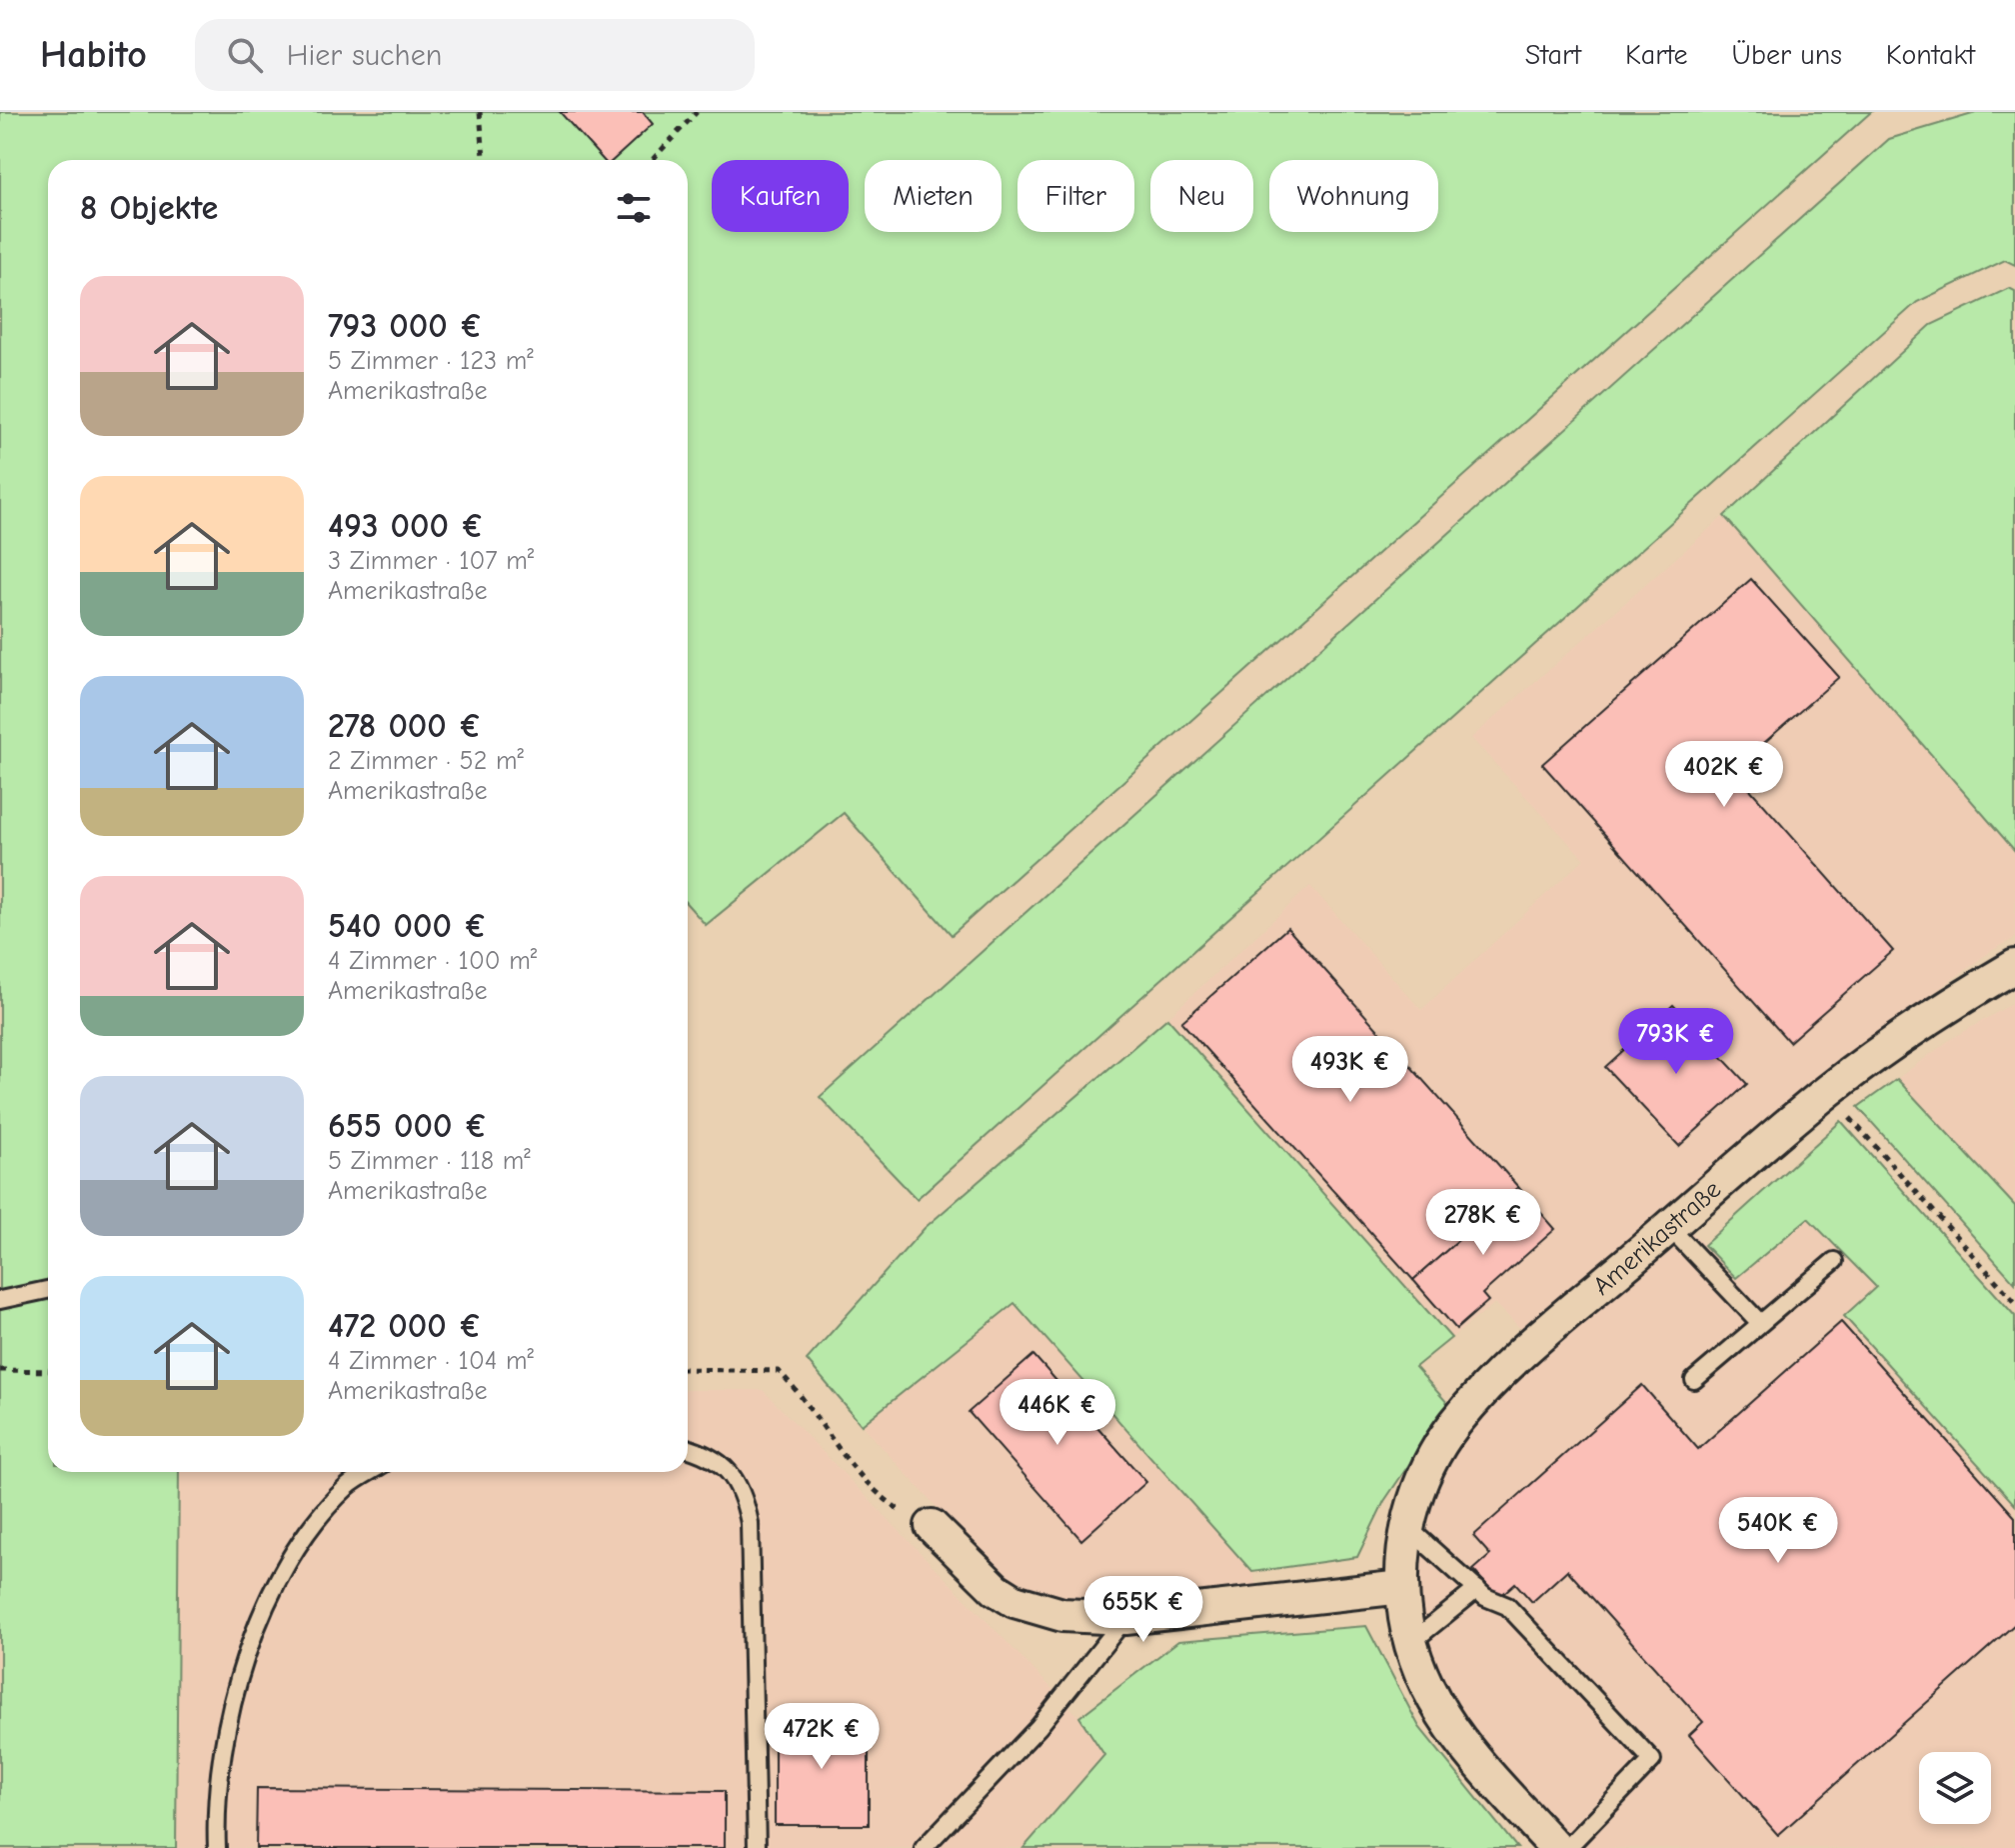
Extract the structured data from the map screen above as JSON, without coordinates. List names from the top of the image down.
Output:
{
  "streets": {
    "street": ["Amerikastraße"]
  },
  "page": {
    "header": "Habito",
    "search": "Hier suchen",
    "nav": [
      "Start",
      "Karte",
      "Über uns",
      "Kontakt"
    ],
    "chip": [
      "Kaufen",
      "Mieten",
      "Filter",
      "Neu",
      "Wohnung"
    ],
    "heading": "8 Objekte",
    "list": [
      {
        "name": "793 000 €",
        "note": "5 Zimmer · 123 m² · Amerikastraße"
      },
      {
        "name": "493 000 €",
        "note": "3 Zimmer · 107 m² · Amerikastraße"
      },
      {
        "name": "278 000 €",
        "note": "2 Zimmer · 52 m² · Amerikastraße"
      },
      {
        "name": "540 000 €",
        "note": "4 Zimmer · 100 m² · Amerikastraße"
      },
      {
        "name": "655 000 €",
        "note": "5 Zimmer · 118 m² · Amerikastraße"
      },
      {
        "name": "472 000 €",
        "note": "4 Zimmer · 104 m² · Amerikastraße"
      }
    ],
    "price": [
      "402K €",
      "793K €",
      "493K €",
      "278K €",
      "446K €",
      "540K €",
      "655K €",
      "472K €"
    ]
  }
}
